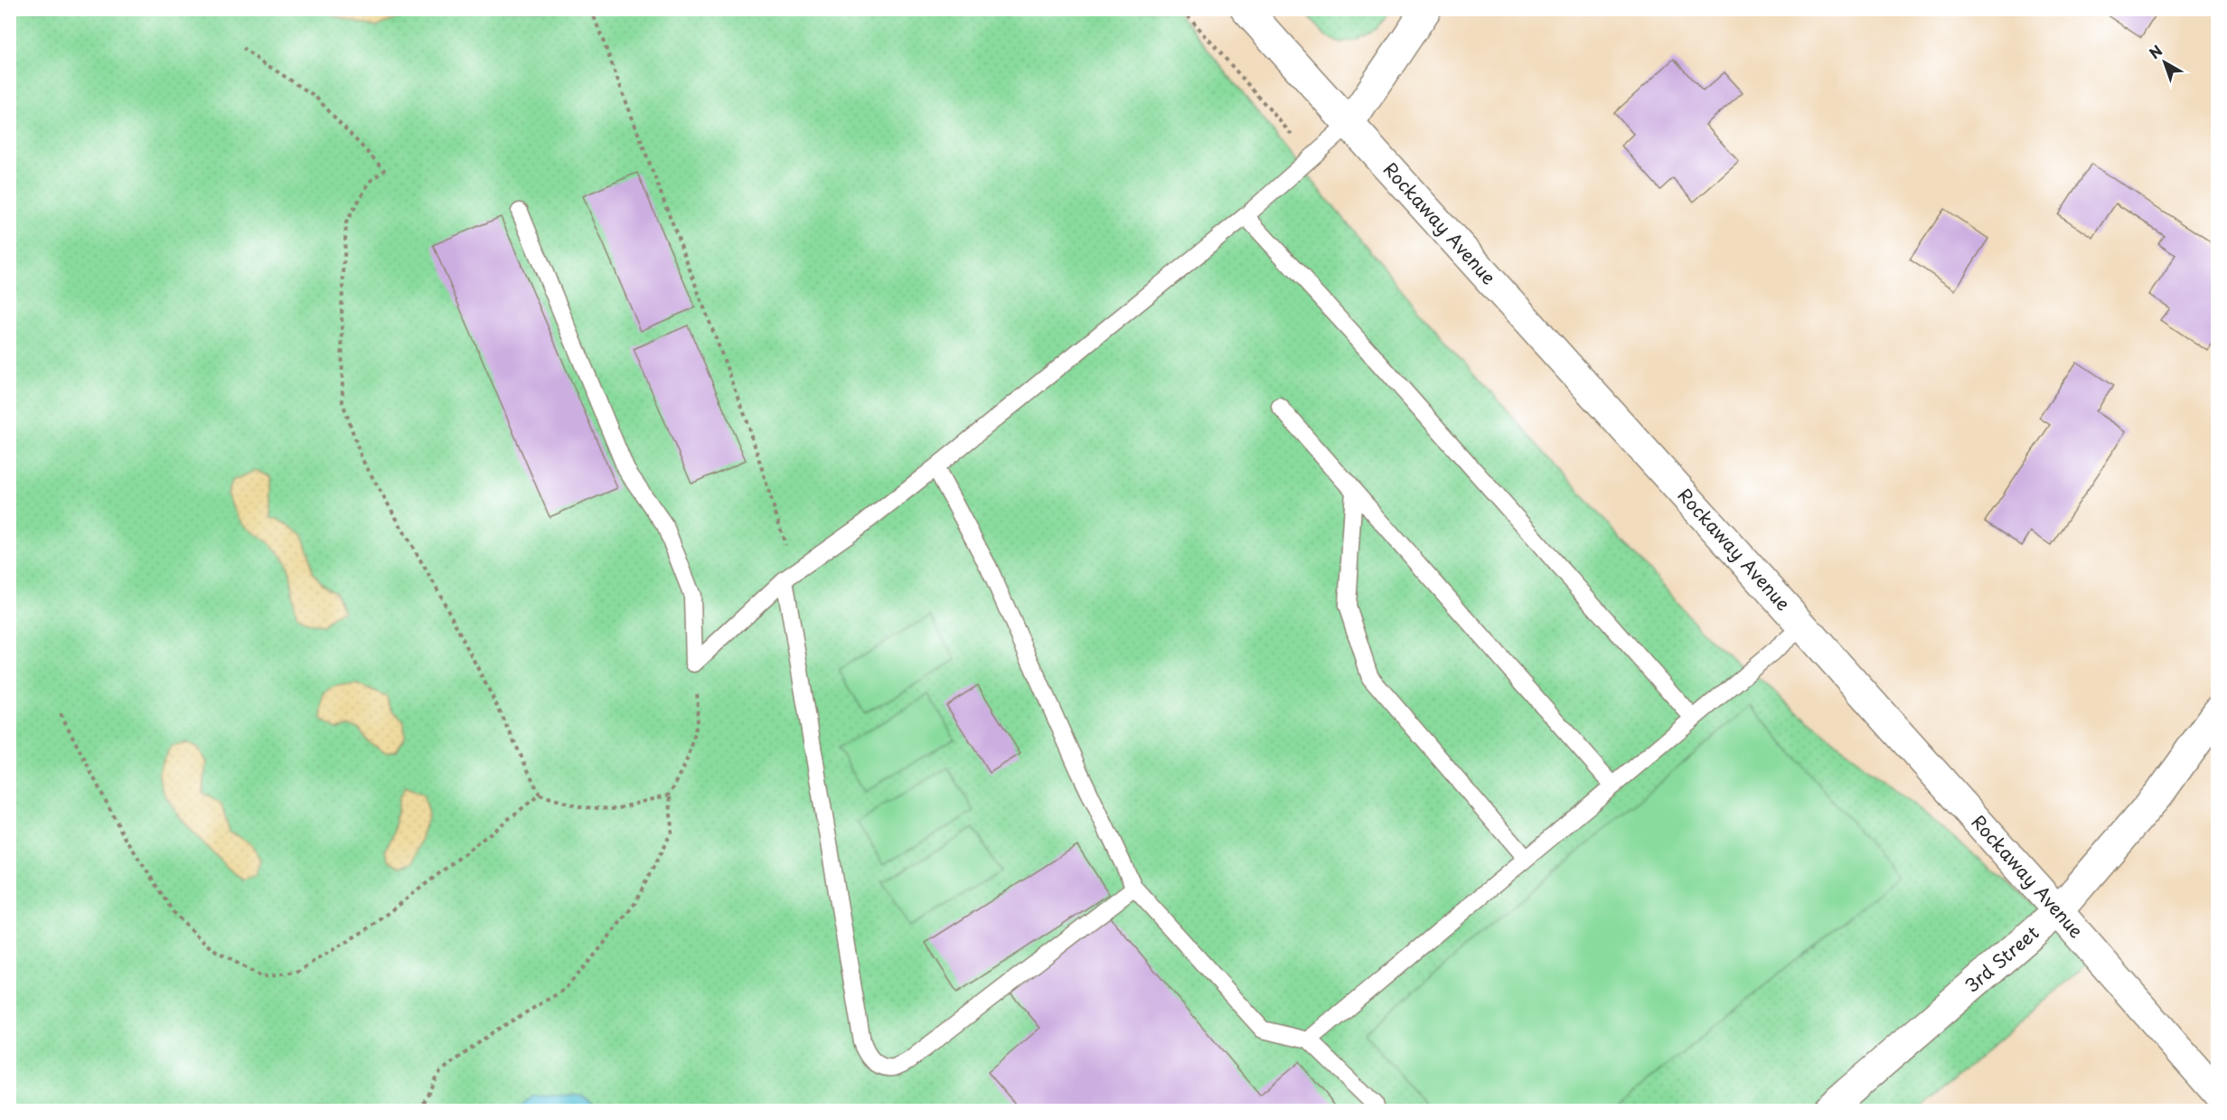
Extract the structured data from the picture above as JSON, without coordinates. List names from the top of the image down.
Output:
{
  "streets": {
    "main road": ["Rockaway Avenue", "3rd Street"]
  },
  "crossings": [
    ["Rockaway Avenue", "3rd Street"]
  ],
  "north": "top left"
}
